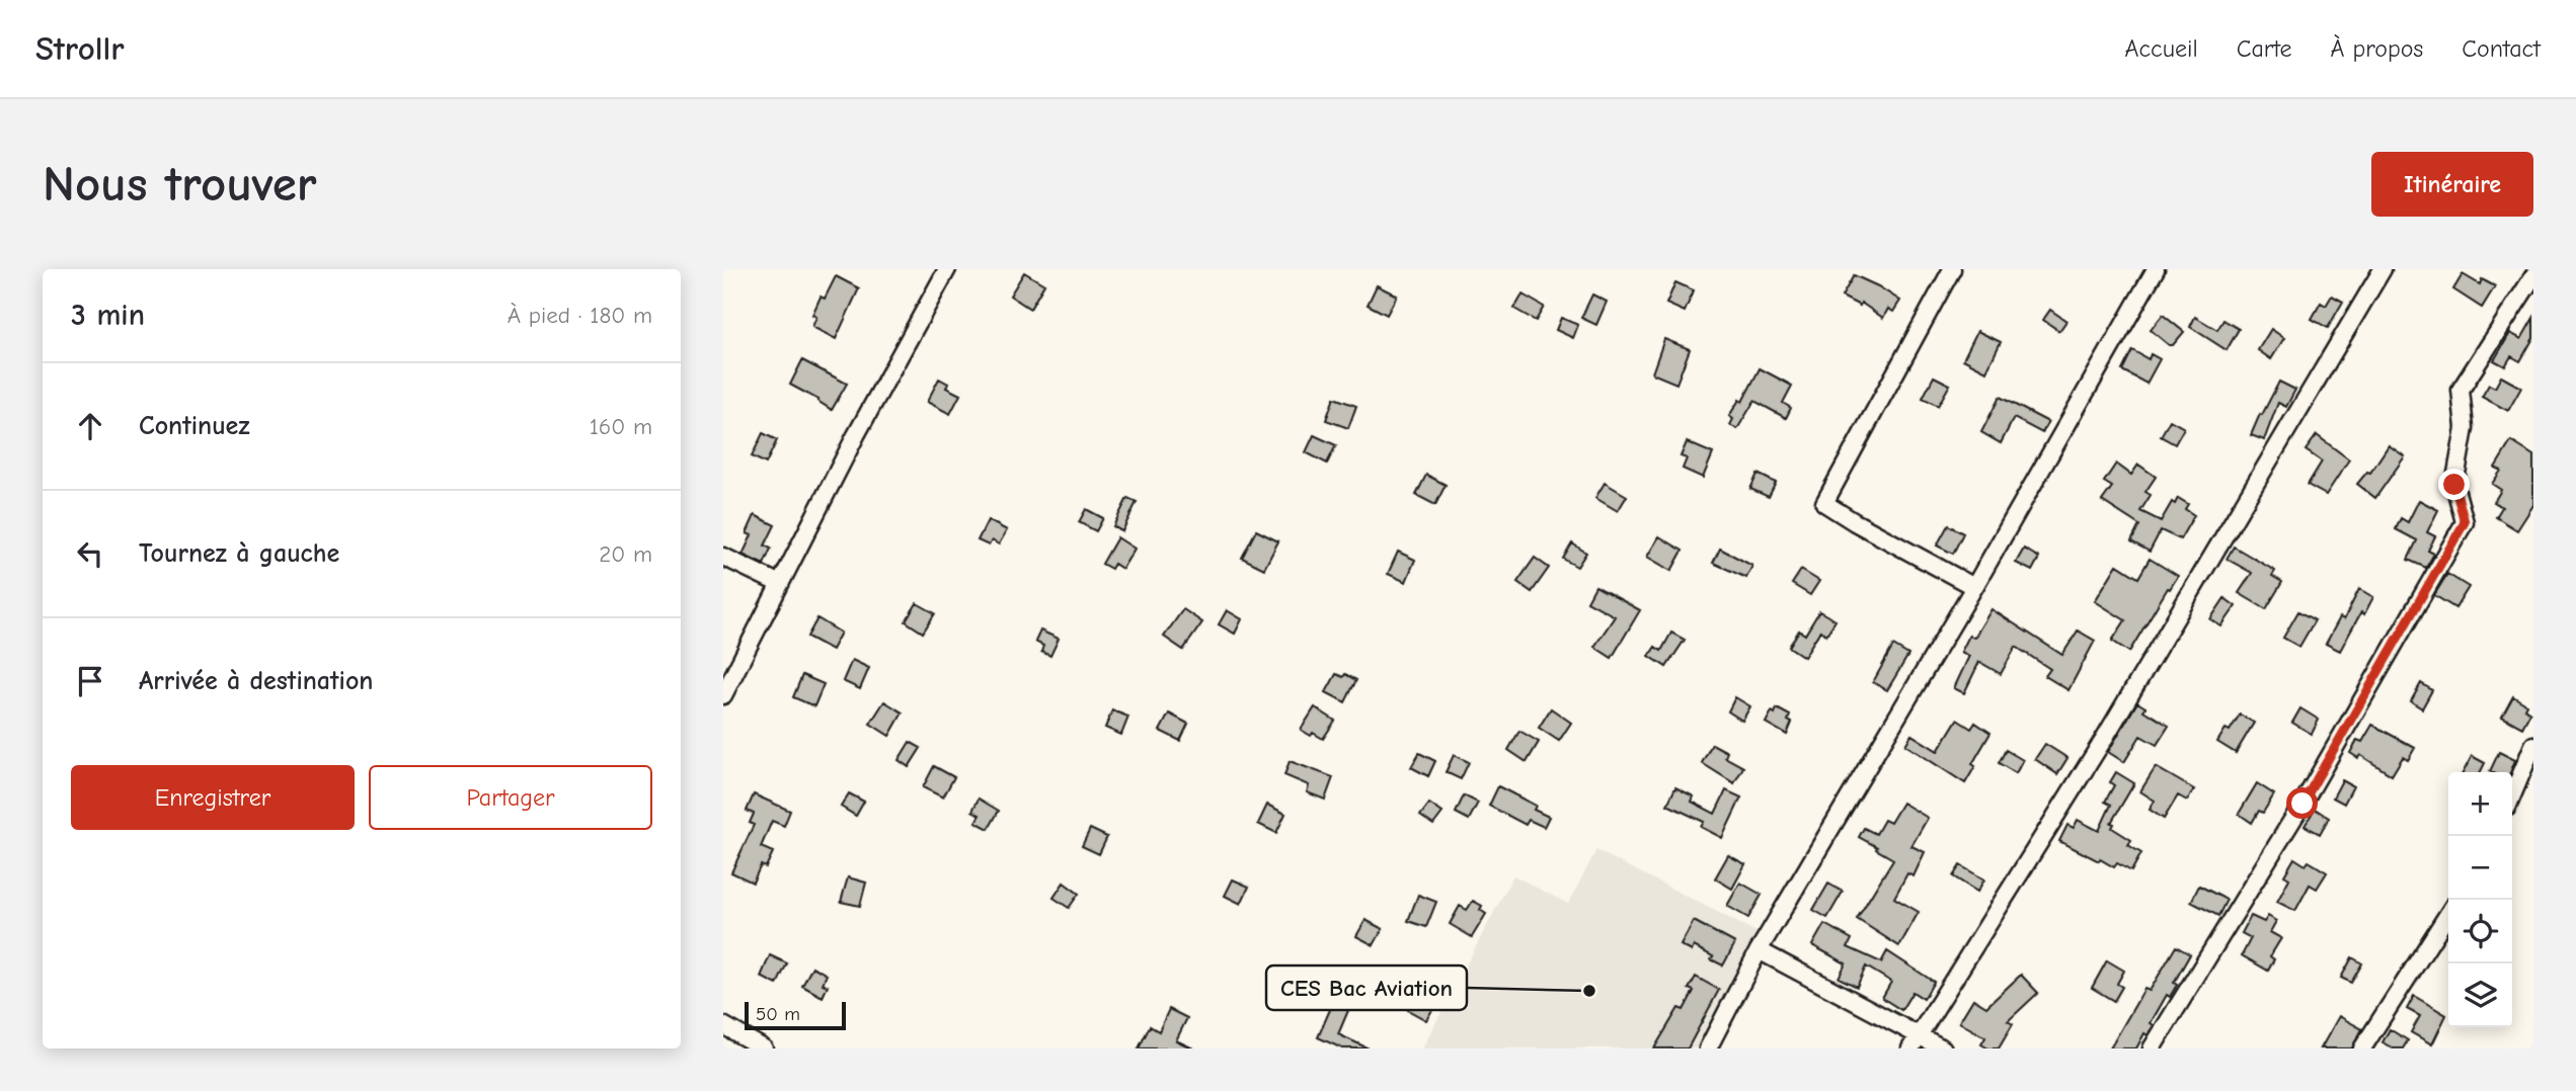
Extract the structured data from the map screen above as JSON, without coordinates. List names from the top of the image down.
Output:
{
  "places": ["CES Bac Aviation"],
  "scale_bar": "50 m",
  "page": {
    "header": "Strollr",
    "nav": [
      "Accueil",
      "Carte",
      "À propos",
      "Contact"
    ],
    "buttons": [
      "Itinéraire",
      ["Enregistrer", "Partager"]
    ],
    "title": "Nous trouver",
    "heading": ["3 min", "À pied · 180 m"],
    "list": [
      ["Continuez", "160 m"],
      ["Tournez à gauche", "20 m"],
      "Arrivée à destination"
    ],
    "map_buttons": ["+", "−"],
    "scale": "50 m"
  }
}
